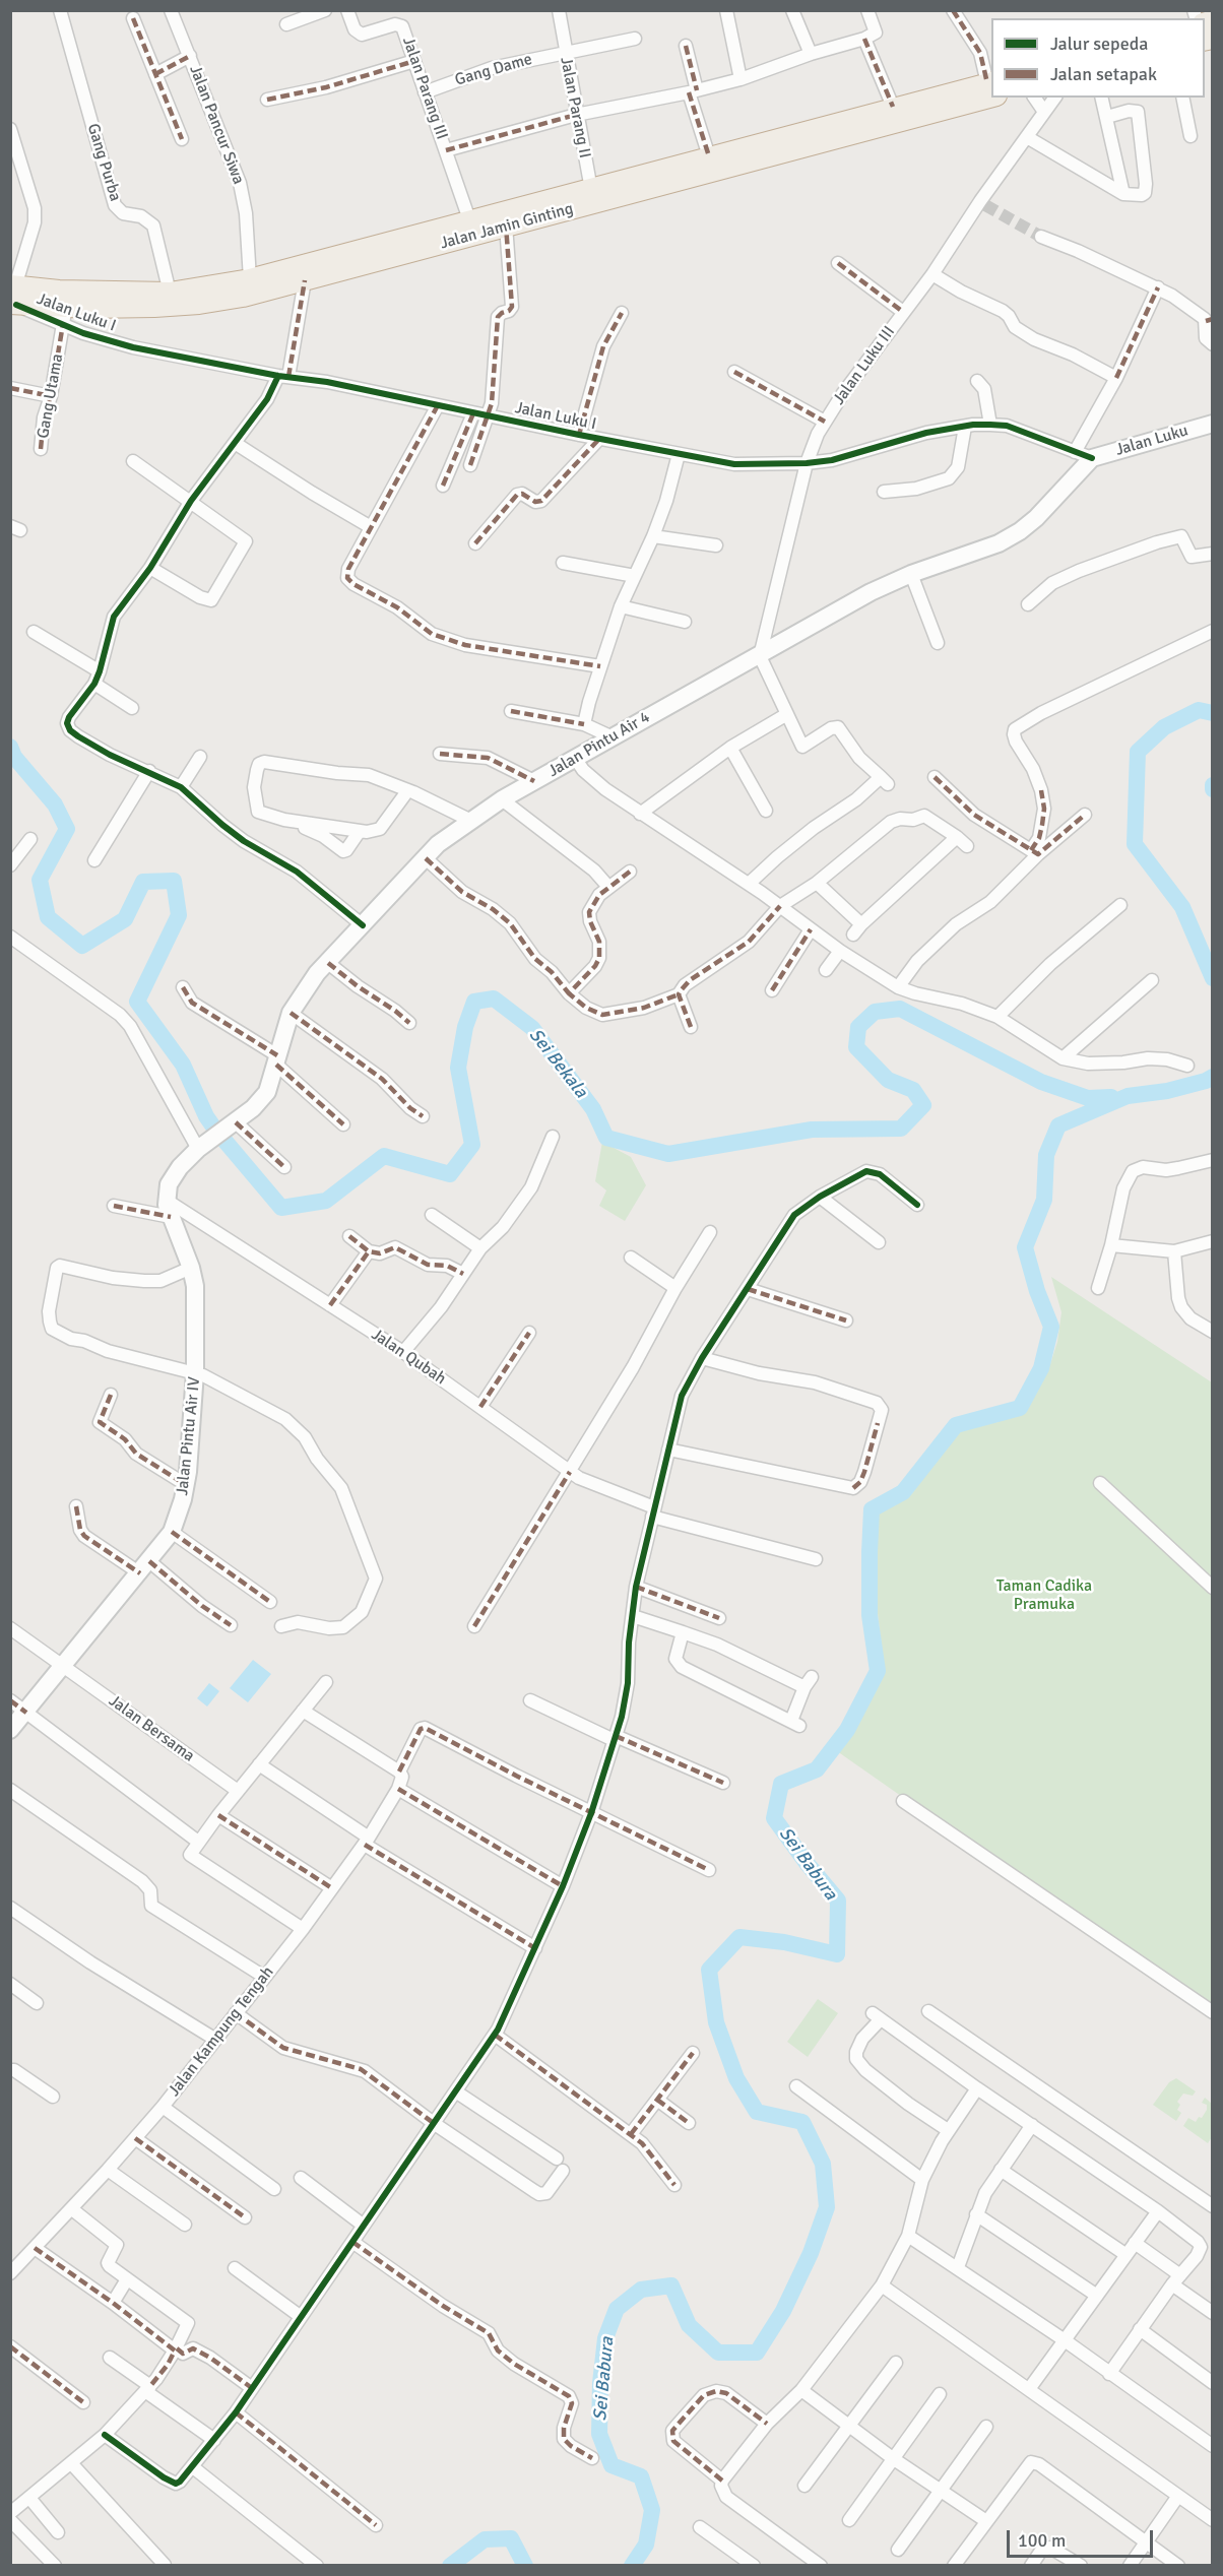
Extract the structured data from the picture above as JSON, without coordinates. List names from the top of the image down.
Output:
{
  "streets": {
    "highway": ["Jalan Jamin Ginting"],
    "main road": ["Jalan Luku", "Jalan Pintu Air 4", "Jalan Pintu Air IV"],
    "street": [
      "Gang Dame",
      "Jalan Parang III",
      "Jalan Parang II",
      "Jalan Pancur Siwa",
      "Gang Purba",
      "Jalan Luku I",
      "Jalan Luku III",
      "Gang Utama",
      "Jalan Qubah",
      "Jalan Bersama",
      "Jalan Kampung Tengah"
    ]
  },
  "crossings": [
    ["Gang Dame", "Jalan Parang III"],
    ["Gang Dame", "Jalan Parang II"],
    ["Jalan Parang III", "Jalan Jamin Ginting"],
    ["Jalan Parang II", "Jalan Jamin Ginting"],
    ["Jalan Pancur Siwa", "Jalan Jamin Ginting"],
    ["Gang Purba", "Jalan Jamin Ginting"],
    ["Jalan Jamin Ginting", "Jalan Luku I"],
    ["Jalan Jamin Ginting", "Gang Utama"],
    ["Jalan Luku I", "Jalan Luku III"],
    ["Jalan Luku I", "Gang Utama"],
    ["Jalan Luku I", "Jalan Luku"],
    ["Jalan Luku I", "Jalan Pintu Air 4"],
    ["Jalan Luku III", "Jalan Pintu Air 4"],
    ["Jalan Luku", "Jalan Pintu Air 4"],
    ["Jalan Qubah", "Jalan Pintu Air IV"],
    ["Jalan Pintu Air IV", "Jalan Bersama"]
  ],
  "water": ["Sei Bekala", "Sei Babura"],
  "parks": ["Taman Cadika Pramuka"],
  "legend": ["Jalur sepeda", "Jalan setapak"],
  "scale_bar": "100 m"
}
